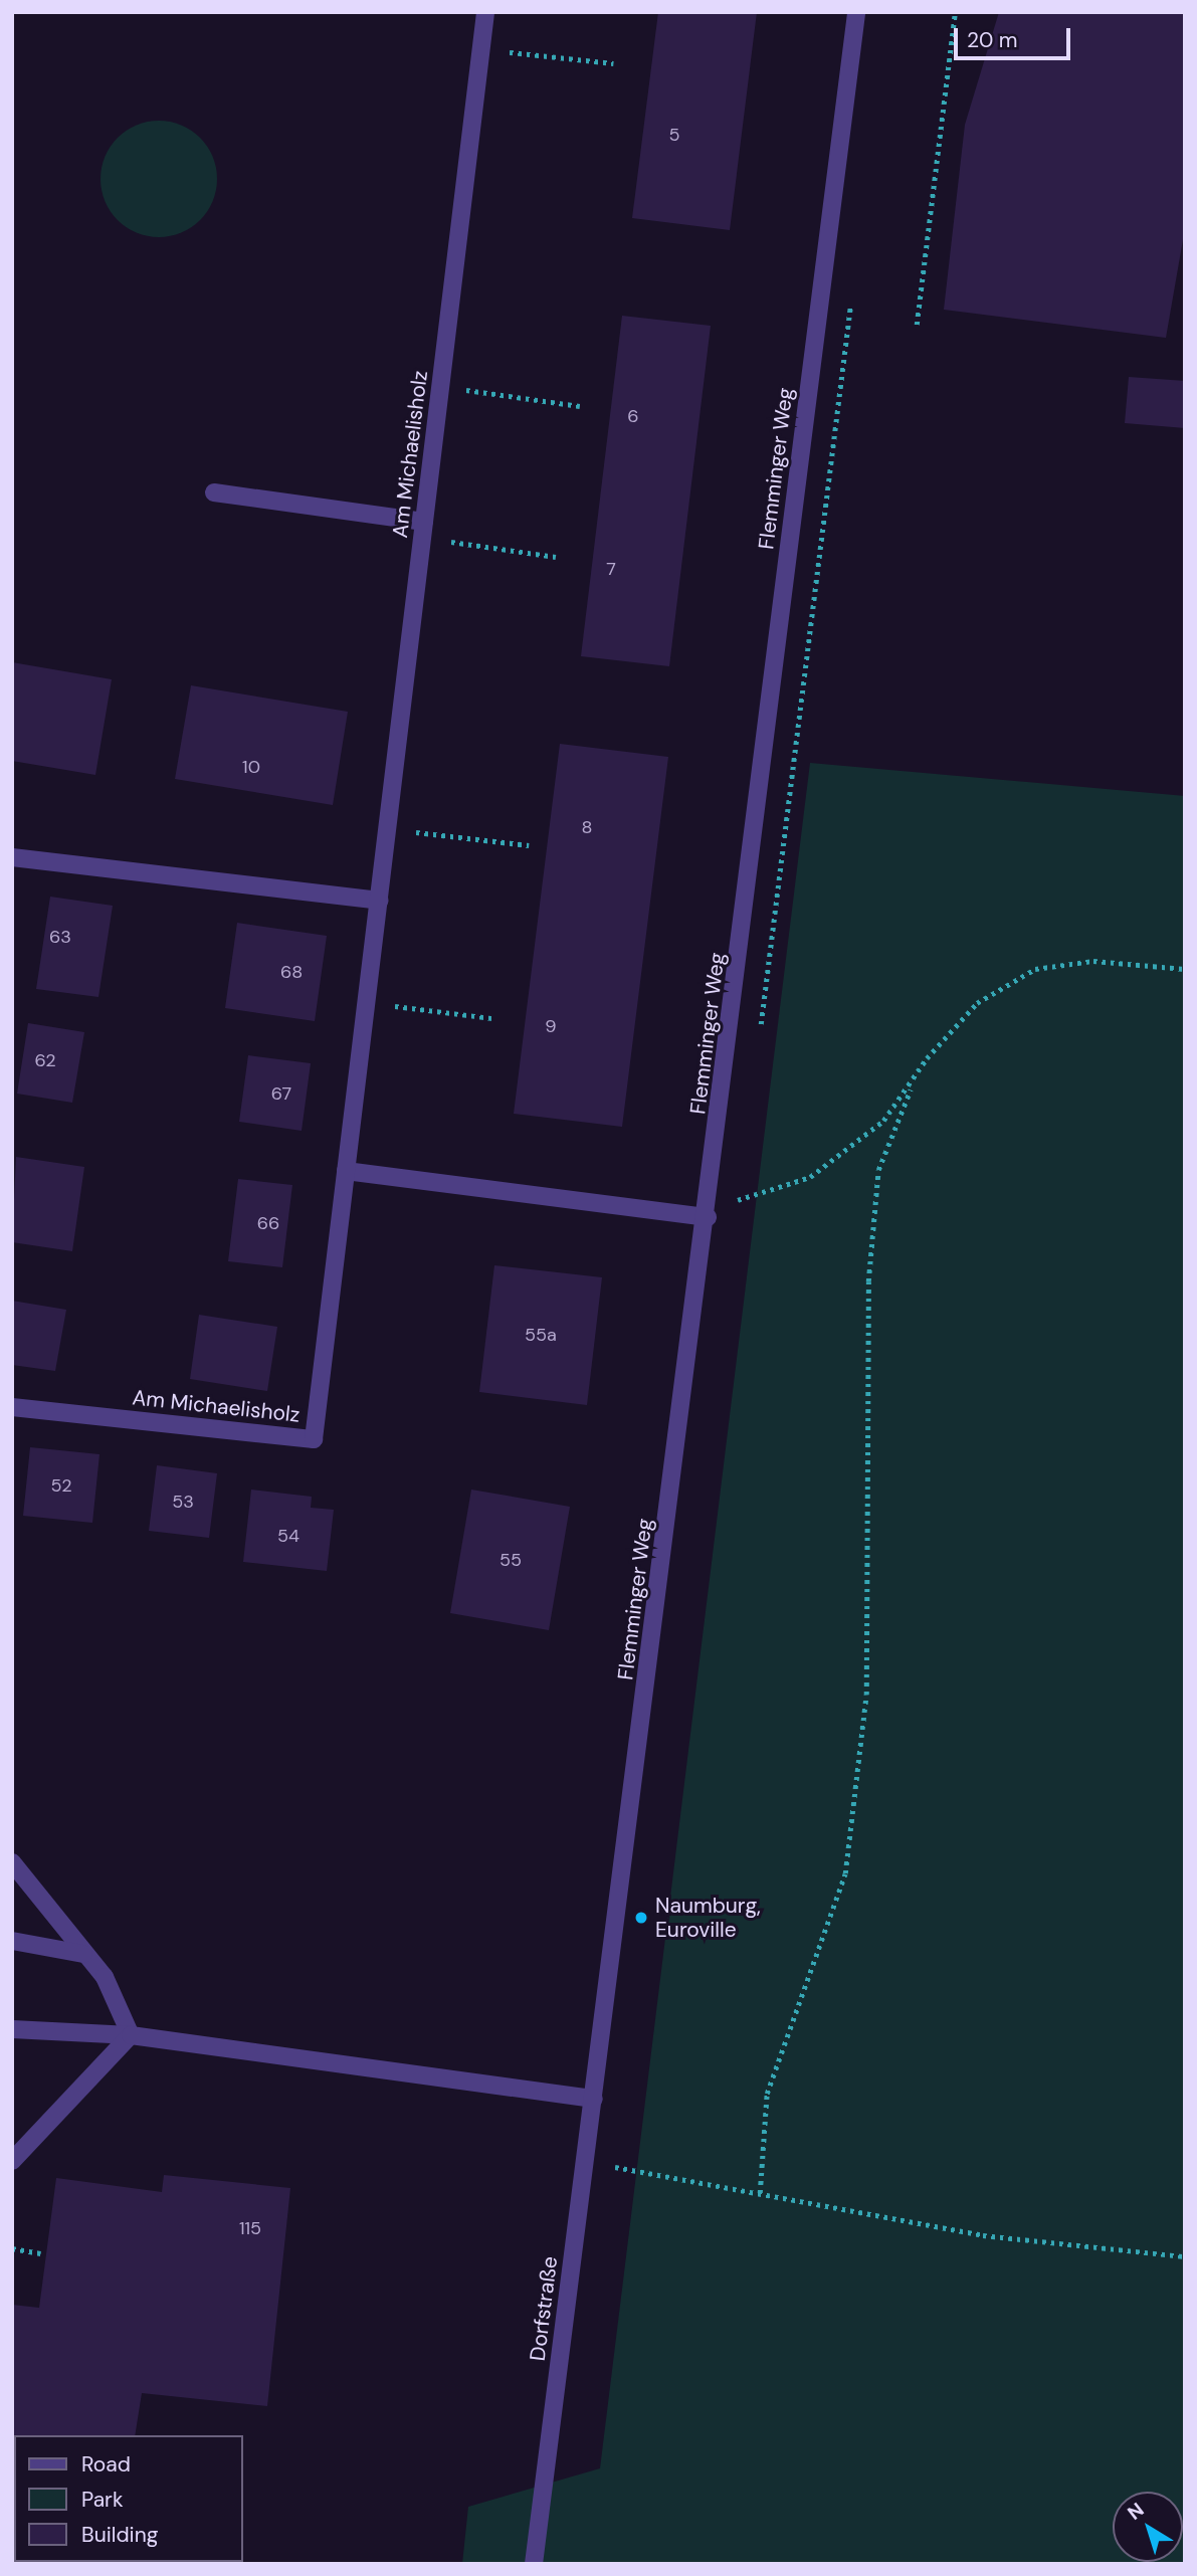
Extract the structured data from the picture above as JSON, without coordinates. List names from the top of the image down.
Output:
{
  "streets": {
    "street": ["Am Michaelisholz", "Flemminger Weg", "Dorfstraße"]
  },
  "crossings": [
    ["Flemminger Weg", "Dorfstraße"]
  ],
  "places": ["Naumburg, Euroville"],
  "house_numbers": [
    "5",
    "6",
    "7",
    "10",
    "8",
    "63",
    "68",
    "9",
    "62",
    "67",
    "66",
    "55a",
    "52",
    "53",
    "54",
    "55",
    "115"
  ],
  "legend": ["Road", "Park", "Building"],
  "scale_bar": "20 m",
  "north": "top left"
}
